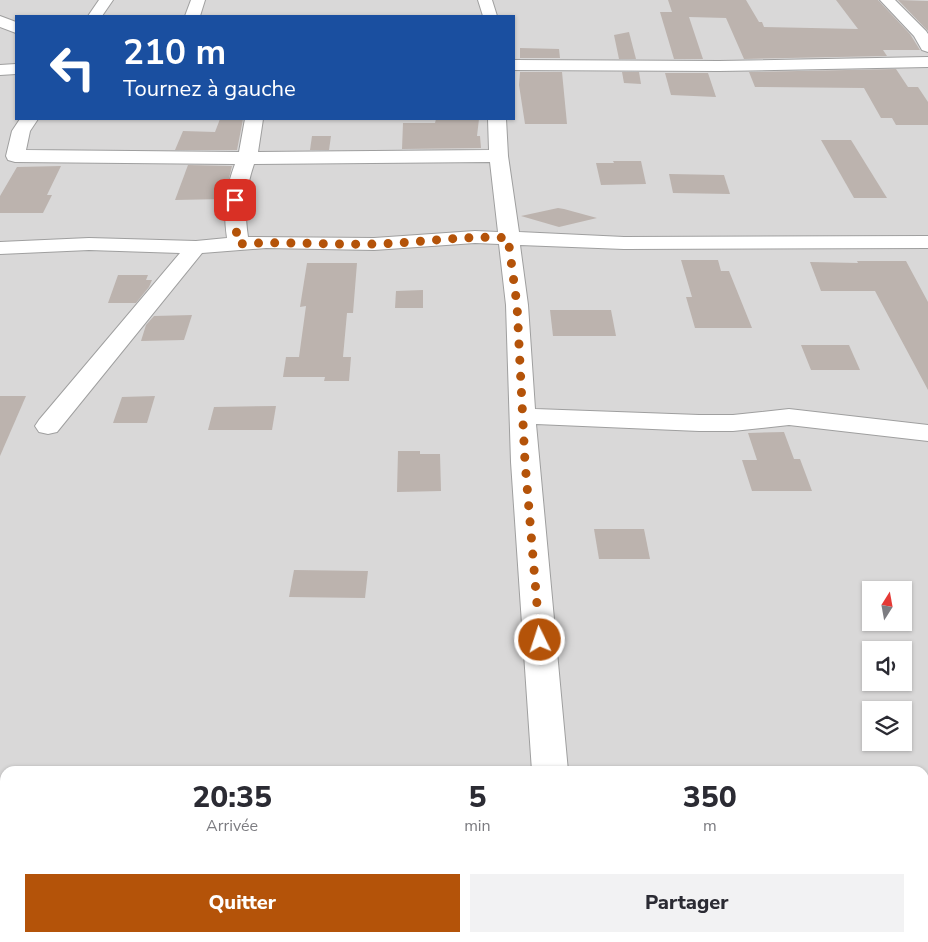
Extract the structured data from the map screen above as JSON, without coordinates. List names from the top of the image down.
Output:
{
  "north": "top",
  "page": {
    "turn": ["210 m", "Tournez à gauche"],
    "eta": [
      "20:35",
      "Arrivée",
      "5",
      "min",
      "350",
      "m"
    ],
    "buttons": ["Quitter", "Partager"]
  }
}
